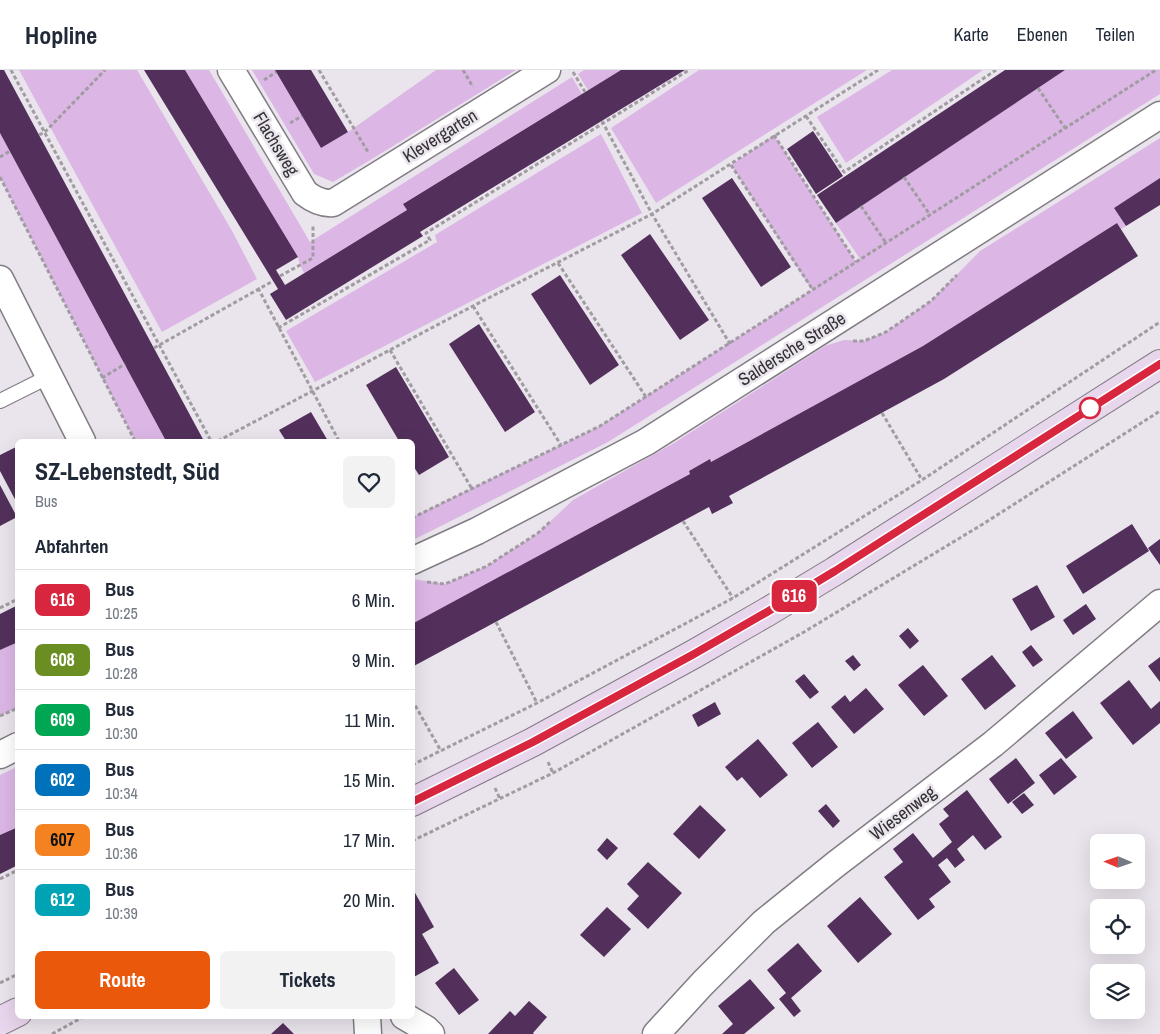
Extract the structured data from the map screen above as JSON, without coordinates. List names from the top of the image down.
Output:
{
  "streets": {
    "street": [
      "Klevergarten",
      "Flachsweg",
      "Saldersche Straße",
      "Wiesenweg"
    ]
  },
  "crossings": [
    ["Klevergarten", "Flachsweg"]
  ],
  "lines": ["bus line 616"],
  "north": "left",
  "page": {
    "header": "Hopline",
    "nav": ["Karte", "Ebenen", "Teilen"],
    "on_map": "616",
    "heading": [
      ["SZ-Lebenstedt, Süd", "Bus"],
      "Abfahrten"
    ],
    "list": [
      {
        "mark": "616",
        "name": "Bus",
        "note": "10:25",
        "value": "6 Min."
      },
      {
        "mark": "608",
        "name": "Bus",
        "note": "10:28",
        "value": "9 Min."
      },
      {
        "mark": "609",
        "name": "Bus",
        "note": "10:30",
        "value": "11 Min."
      },
      {
        "mark": "602",
        "name": "Bus",
        "note": "10:34",
        "value": "15 Min."
      },
      {
        "mark": "607",
        "name": "Bus",
        "note": "10:36",
        "value": "17 Min."
      },
      {
        "mark": "612",
        "name": "Bus",
        "note": "10:39",
        "value": "20 Min."
      }
    ],
    "buttons": ["Route", "Tickets"]
  }
}
